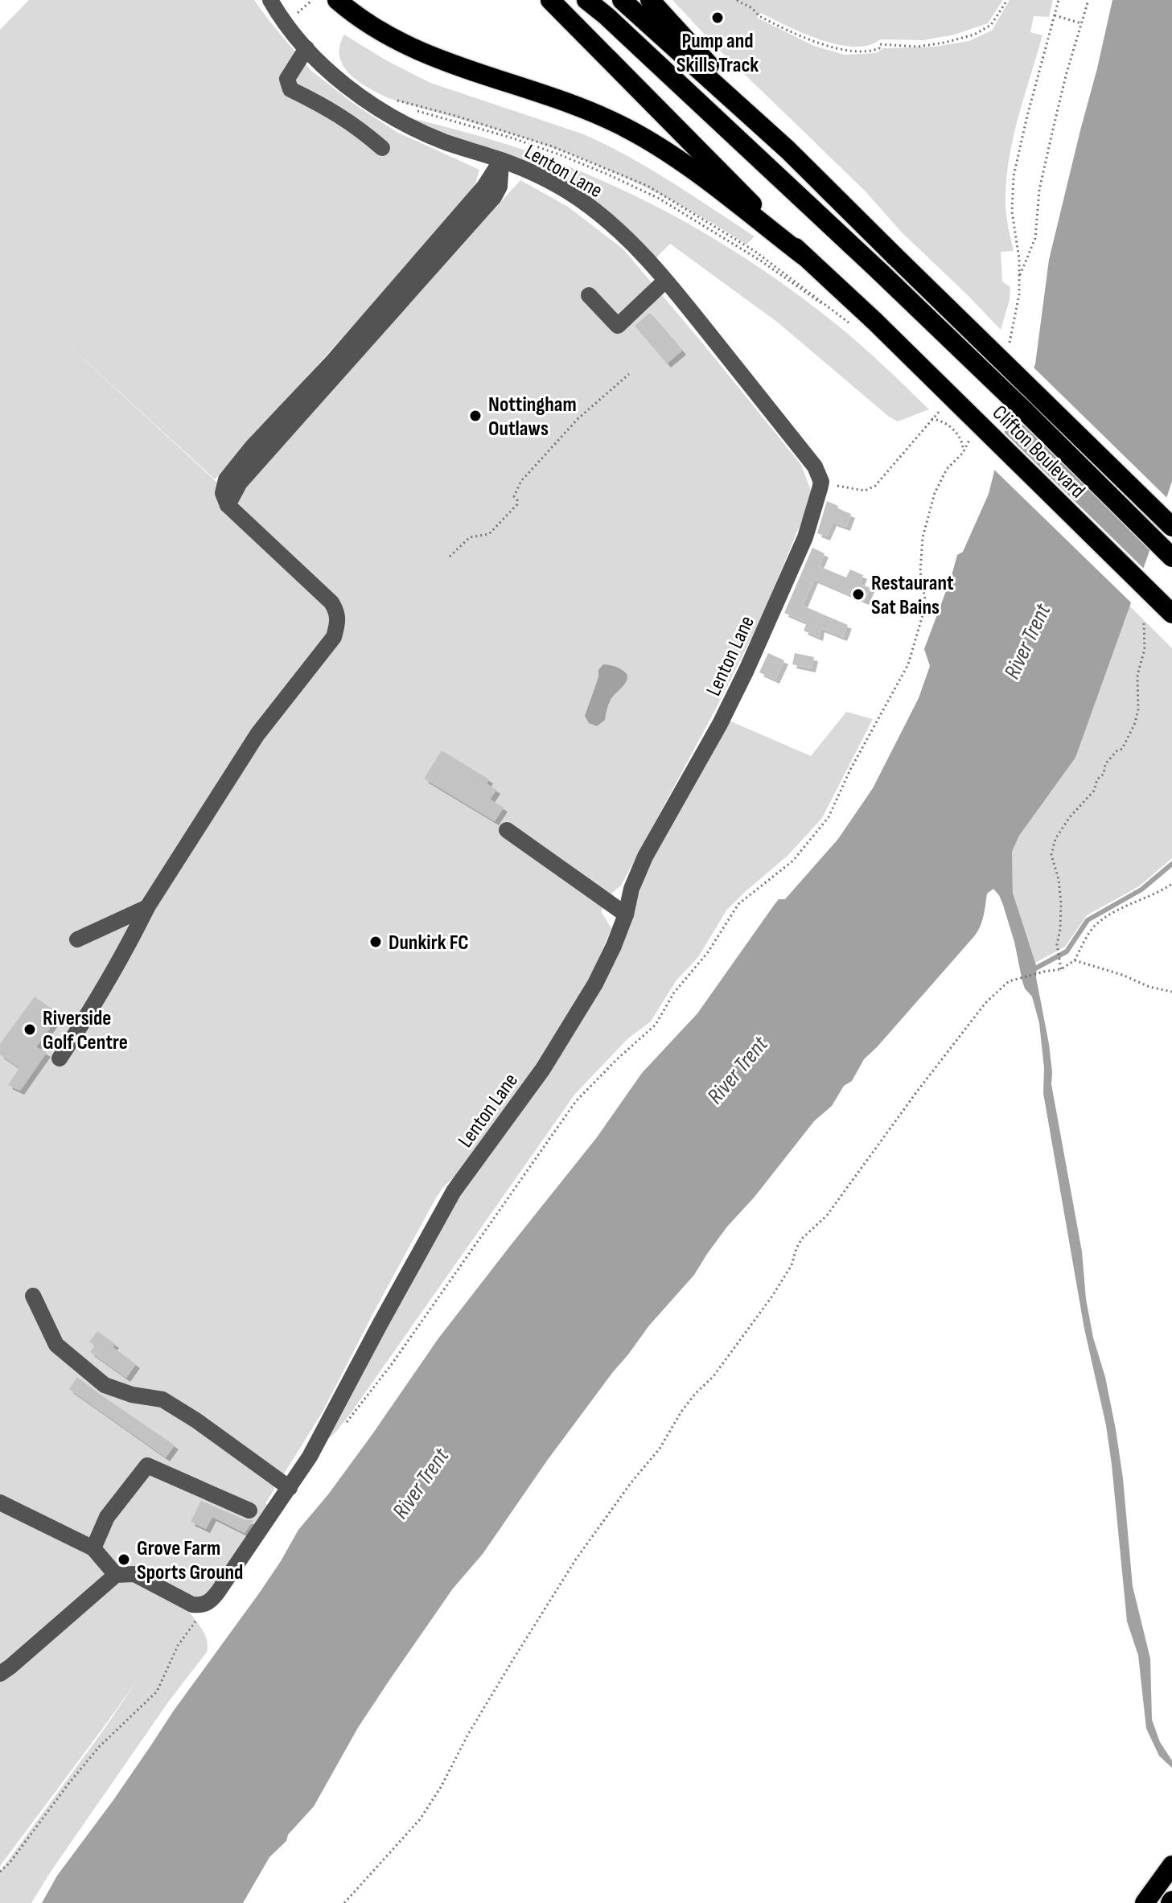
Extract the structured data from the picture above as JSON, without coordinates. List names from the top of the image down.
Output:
{
  "streets": {
    "highway": ["Clifton Boulevard"],
    "street": ["Lenton Lane"]
  },
  "water": ["River Trent"],
  "places": [
    "Pump and Skills Track",
    "Nottingham Outlaws",
    "Restaurant Sat Bains",
    "Dunkirk FC",
    "Riverside Golf Centre",
    "Grove Farm Sports Ground"
  ]
}
